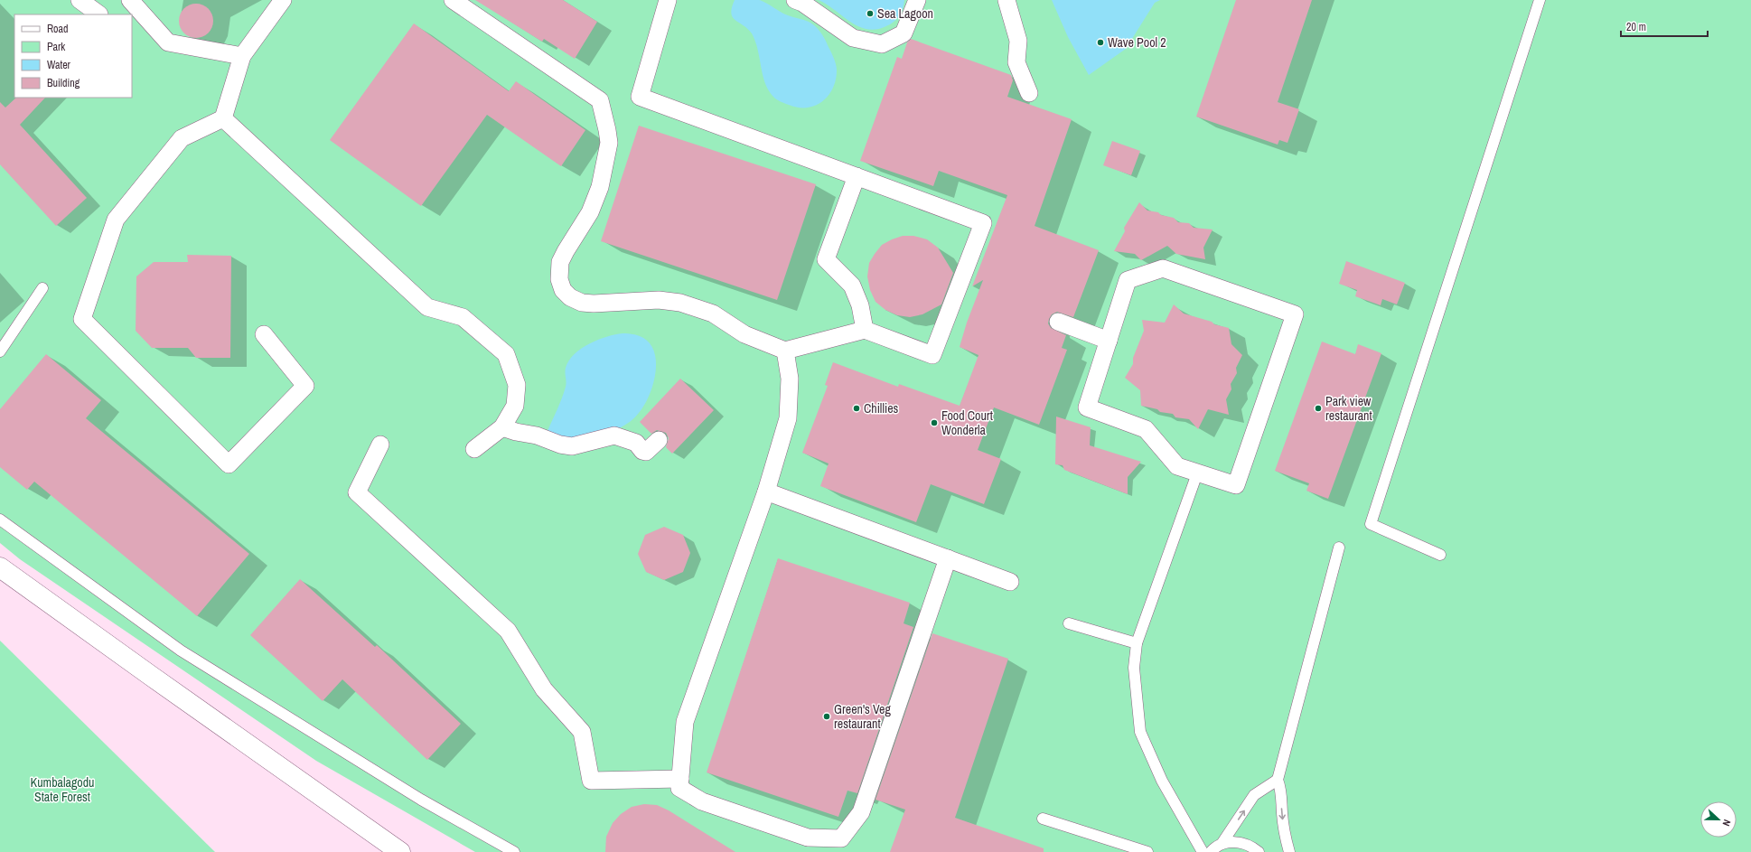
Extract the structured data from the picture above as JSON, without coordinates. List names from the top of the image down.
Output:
{
  "parks": ["Kumbalagodu State Forest"],
  "places": [
    "Sea Lagoon",
    "Wave Pool 2",
    "Chillies",
    "Park view restaurant",
    "Food Court Wonderla",
    "Green's Veg restaurant"
  ],
  "legend": [
    "Road",
    "Park",
    "Water",
    "Building"
  ],
  "scale_bar": "20 m",
  "north": "right"
}
